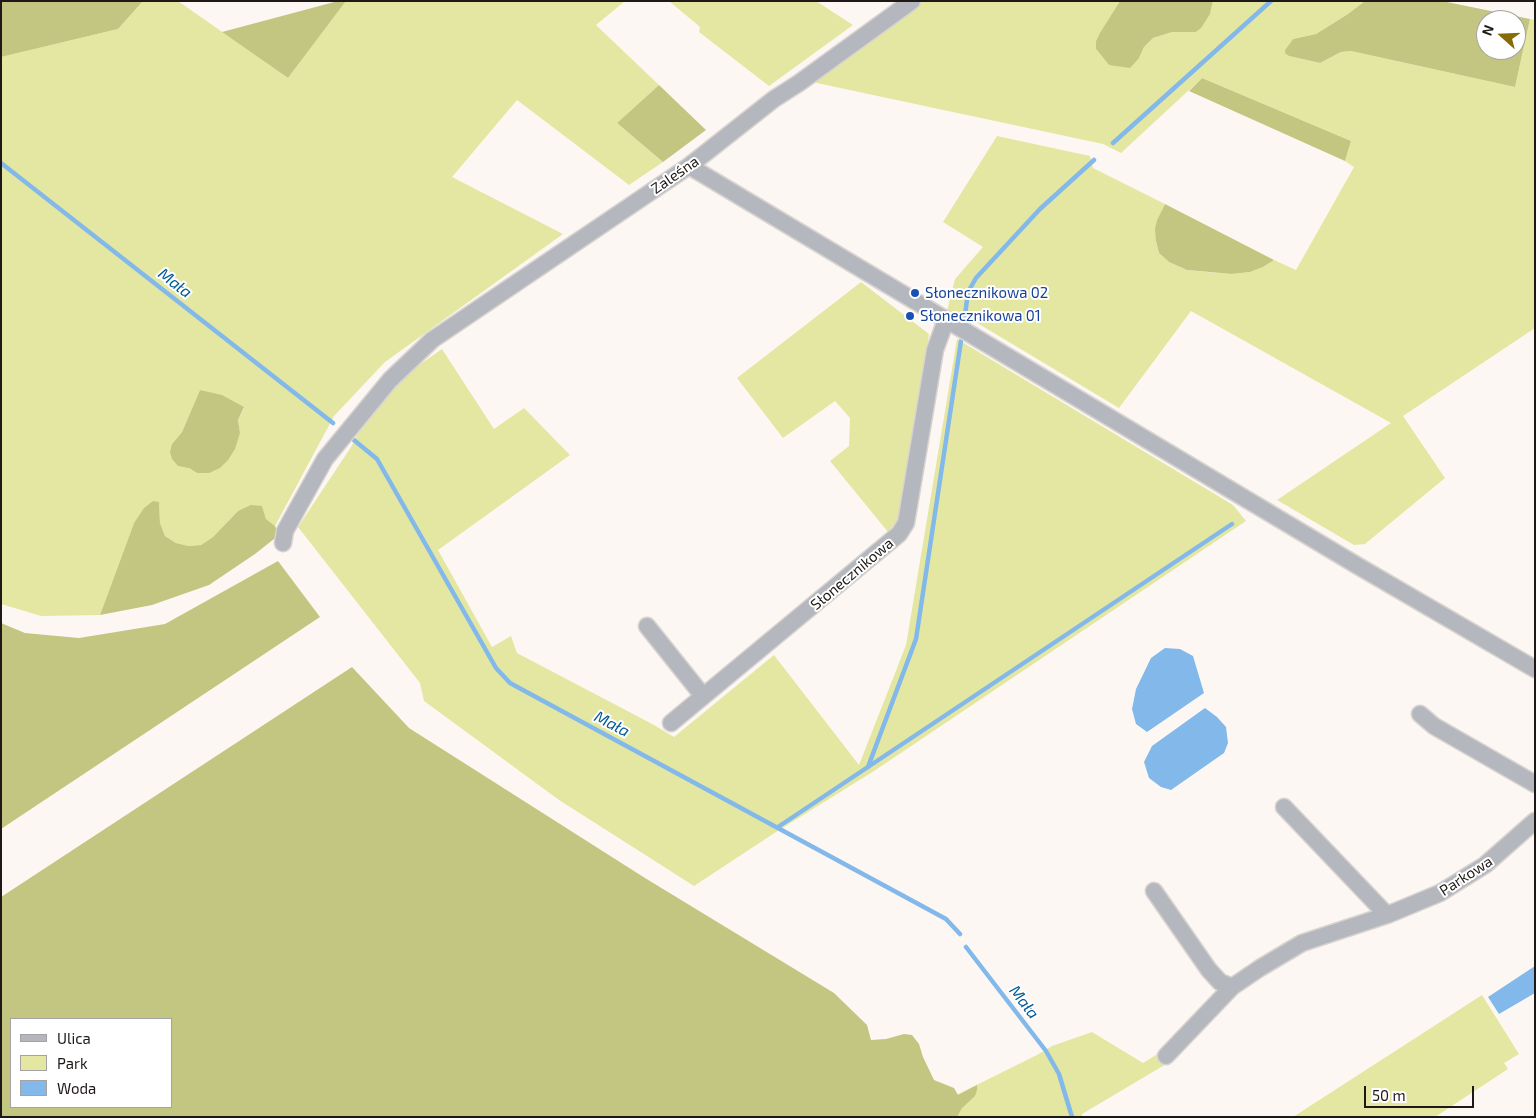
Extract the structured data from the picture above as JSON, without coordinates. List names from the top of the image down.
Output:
{
  "streets": {
    "street": ["Zaleśna", "Słonecznikowa", "Parkowa"]
  },
  "water": ["Mała"],
  "places": ["Słonecznikowa 02", "Słonecznikowa 01"],
  "legend": ["Ulica", "Park", "Woda"],
  "scale_bar": "50 m",
  "north": "left"
}
